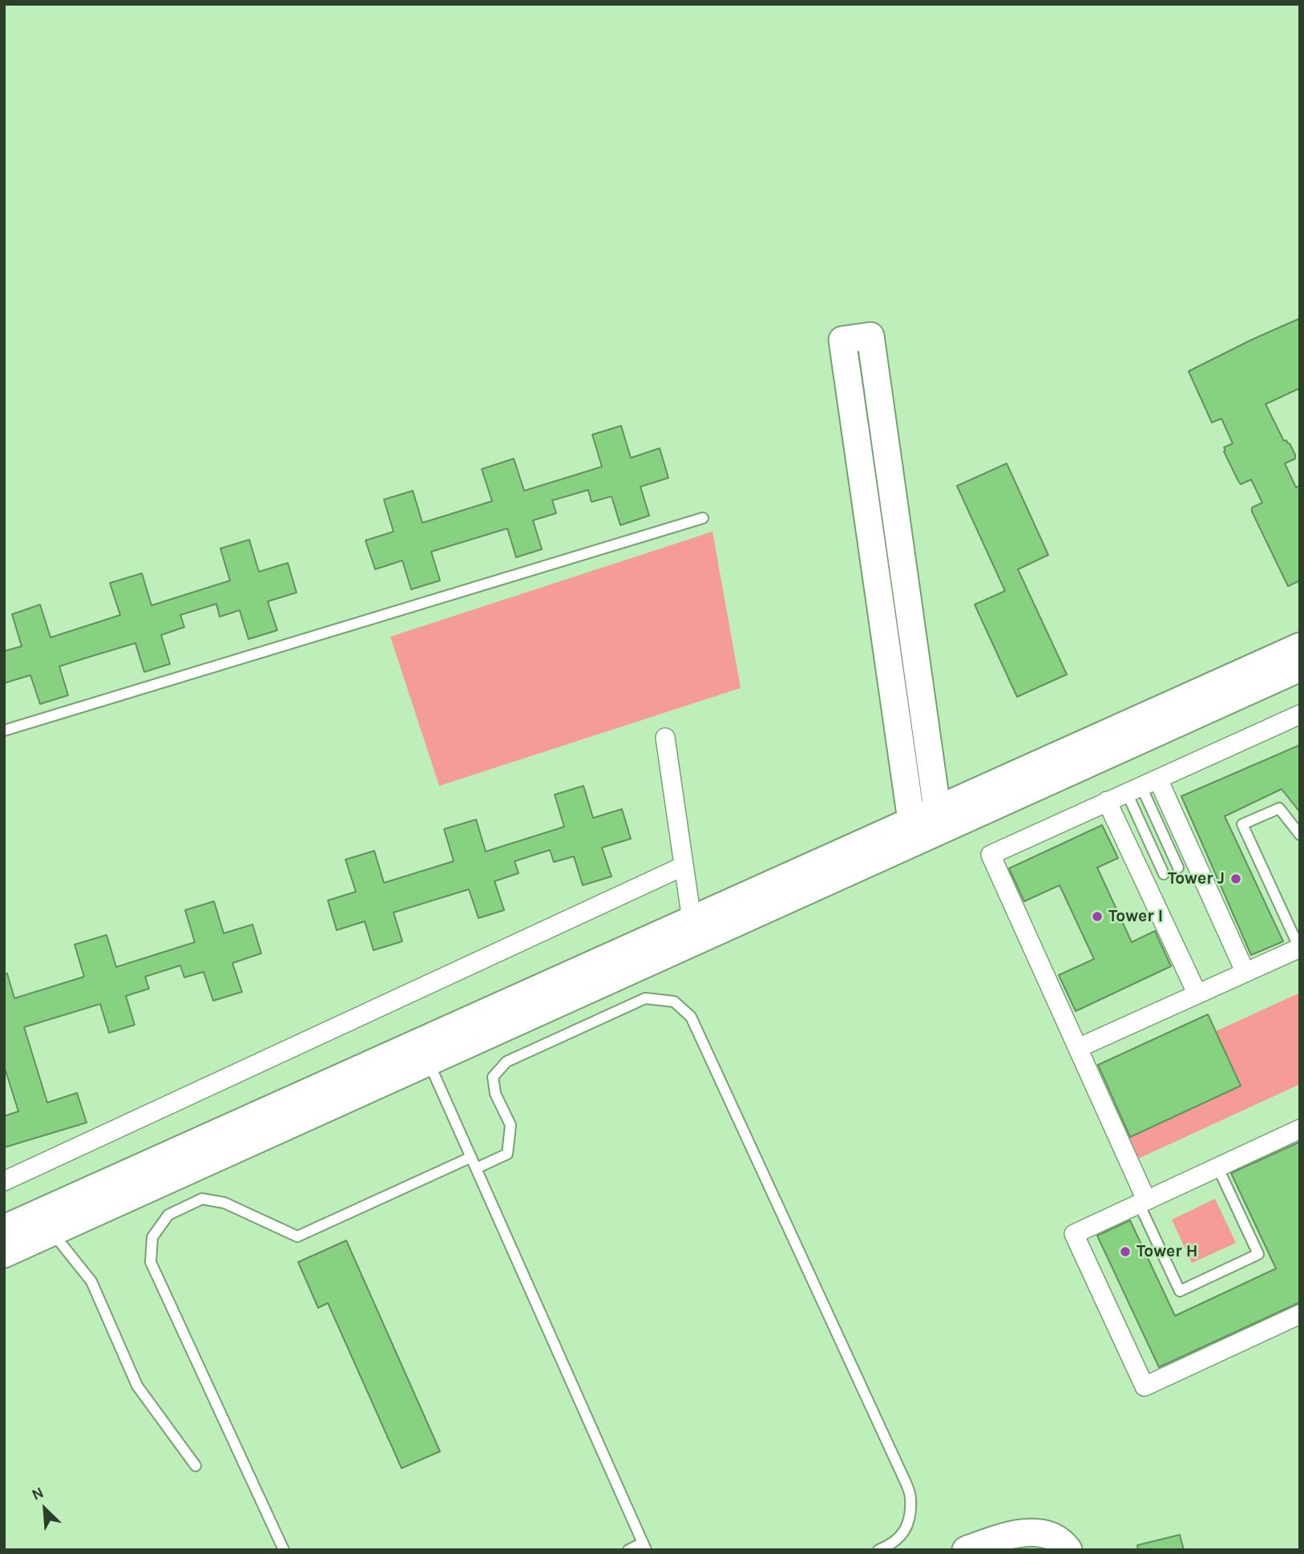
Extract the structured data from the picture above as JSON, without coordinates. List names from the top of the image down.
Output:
{
  "places": ["Tower J", "Tower I", "Tower H"],
  "north": "top left"
}
